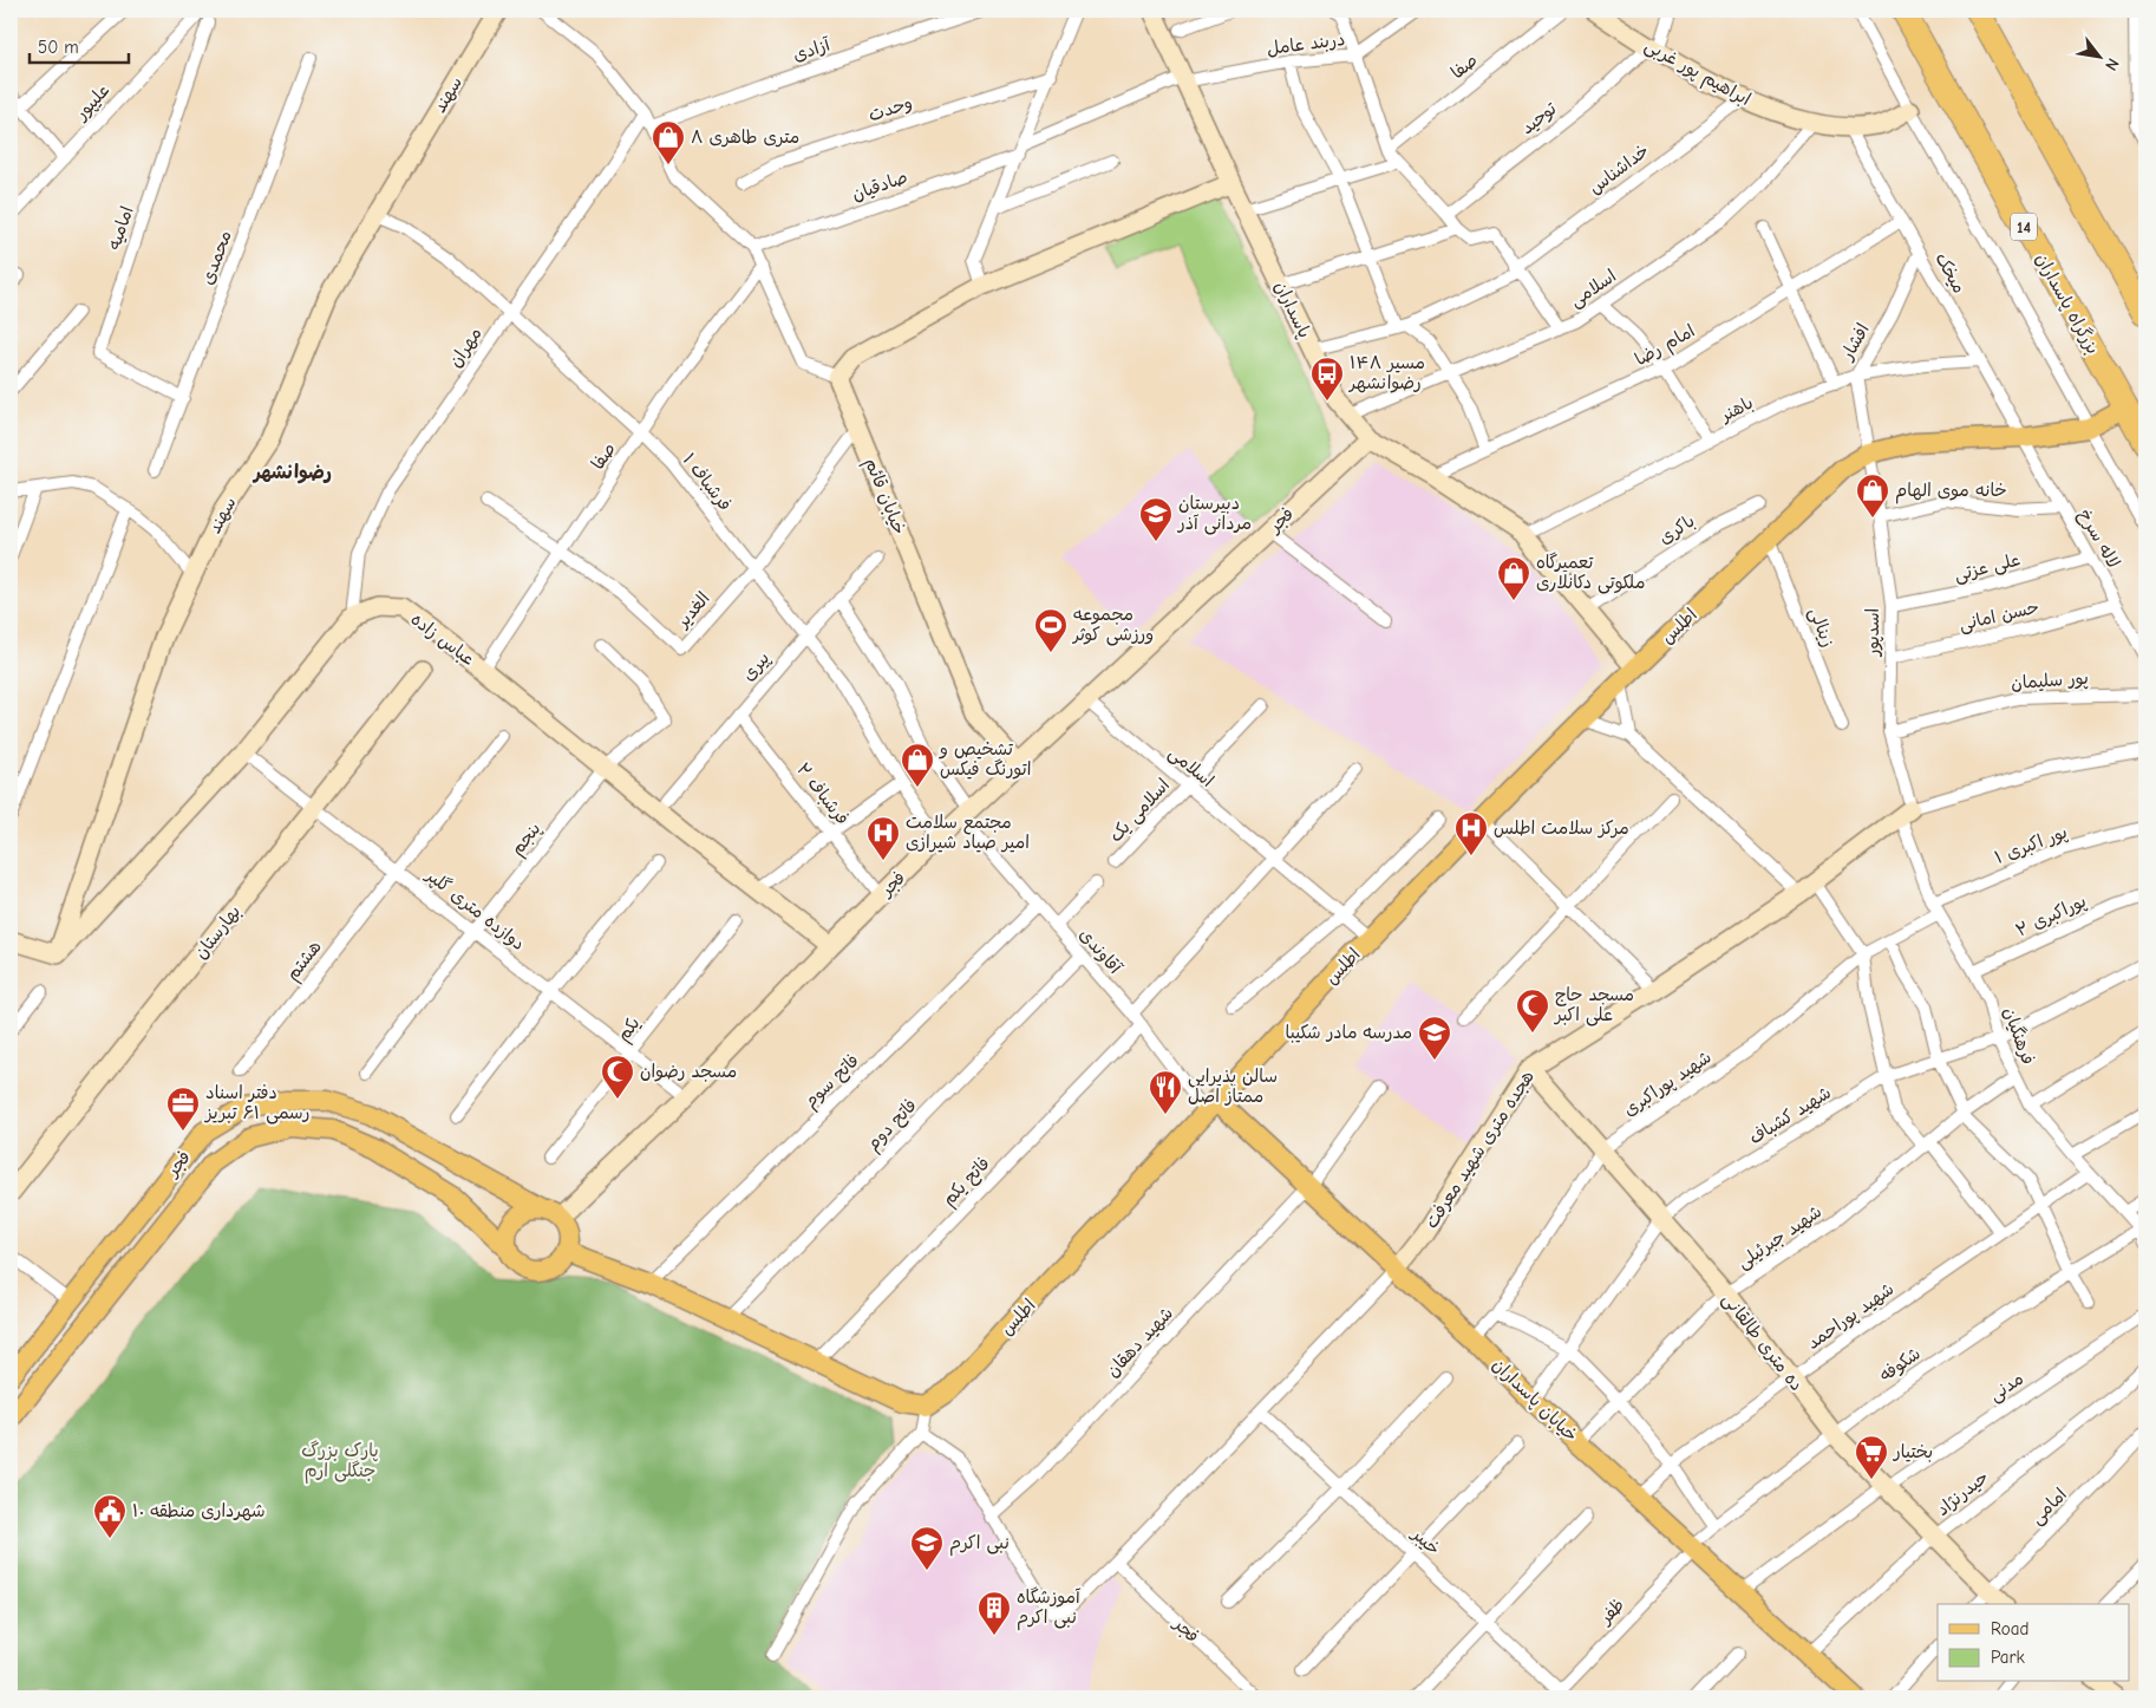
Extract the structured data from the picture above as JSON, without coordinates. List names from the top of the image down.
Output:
{
  "streets": {
    "highway": ["14", "بزرگراه پاسداران"],
    "main road": ["فجر", "اطلس", "خیابان پاسداران"],
    "street": [
      "دربند عامل",
      "آزادی",
      "صفا",
      "ابراهیم پور غربی",
      "سهند",
      "علیپور",
      "وحدت",
      "توحید",
      "خداشناس",
      "صادقیان",
      "امامیه",
      "محمدی",
      "میخک",
      "اسلامی",
      "پاسداران",
      "افشار",
      "امام رضا",
      "مهران",
      "باهنر",
      "فرشباف ۱",
      "خیابان قائم",
      "باکری",
      "لاله سرخ",
      "علی عزتی",
      "الغدیر",
      "حسن امانی",
      "زینالی",
      "اسدپور",
      "عباس زاده",
      "پیری",
      "پور سلیمان",
      "فرشباف ۲",
      "اسلامی یک",
      "پنجم",
      "پور اکبری ۱",
      "دوازده متری گلپر",
      "پوراکبری ۲",
      "بهارستان",
      "آقاوندی",
      "هشتم",
      "یکم",
      "فرهنگیان",
      "فاتح سوم",
      "شهید پوراکبری",
      "شهید کشباف",
      "فاتح دوم",
      "هجده متری شهید معرفت",
      "فاتح یکم",
      "شهید جبرئیلی",
      "شهید پوراحمد",
      "شهید دهقان",
      "ده متری طالقانی",
      "شکوفه",
      "مدنی",
      "حیدرنژاد",
      "امامی",
      "خیبر",
      "ظفر"
    ]
  },
  "crossings": [
    ["دربند عامل", "صادقیان"],
    ["دربند عامل", "پاسداران"],
    ["صفا", "فرشباف ۱"],
    ["صفا", "الغدیر"],
    ["صفا", "عباس زاده"],
    ["ابراهیم پور غربی", "توحید"],
    ["ابراهیم پور غربی", "خداشناس"],
    ["ابراهیم پور غربی", "میخک"],
    ["ابراهیم پور غربی", "اسلامی"],
    ["سهند", "فرشباف ۱"],
    ["خداشناس", "پاسداران"],
    ["امامیه", "محمدی"],
    ["میخک", "افشار"],
    ["میخک", "امام رضا"],
    ["میخک", "باهنر"],
    ["میخک", "لاله سرخ"],
    ["میخک", "اطلس"],
    ["اسلامی", "پاسداران"],
    ["اسلامی", "فجر"],
    ["اسلامی", "اطلس"],
    ["اسلامی", "اسلامی یک"],
    ["بزرگراه پاسداران", "اطلس"],
    ["پاسداران", "امام رضا"],
    ["پاسداران", "باهنر"],
    ["پاسداران", "فجر"],
    ["پاسداران", "باکری"],
    ["پاسداران", "اطلس"],
    ["افشار", "باهنر"],
    ["افشار", "اطلس"],
    ["افشار", "اسدپور"],
    ["مهران", "فرشباف ۱"],
    ["مهران", "عباس زاده"],
    ["فرشباف ۱", "فجر"],
    ["فرشباف ۱", "الغدیر"],
    ["فرشباف ۱", "پیری"],
    ["خیابان قائم", "فجر"],
    ["خیابان قائم", "الغدیر"],
    ["فجر", "عباس زاده"],
    ["فجر", "فرشباف ۲"],
    ["فجر", "دوازده متری گلپر"],
    ["فجر", "آقاوندی"],
    ["فجر", "هجده متری شهید معرفت"],
    ["لاله سرخ", "علی عزتی"],
    ["لاله سرخ", "حسن امانی"],
    ["لاله سرخ", "اطلس"],
    ["علی عزتی", "اسدپور"],
    ["حسن امانی", "اسدپور"],
    ["اطلس", "زینالی"],
    ["اطلس", "اسدپور"],
    ["اطلس", "آقاوندی"],
    ["اطلس", "خیابان پاسداران"],
    ["اسدپور", "پور سلیمان"],
    ["اسدپور", "فرهنگیان"],
    ["اسدپور", "هجده متری شهید معرفت"],
    ["عباس زاده", "پنجم"],
    ["پیری", "فرشباف ۲"],
    ["پیری", "آقاوندی"],
    ["پنجم", "دوازده متری گلپر"],
    ["پور اکبری ۱", "فرهنگیان"],
    ["پور اکبری ۱", "شهید پوراکبری"],
    ["دوازده متری گلپر", "بهارستان"],
    ["دوازده متری گلپر", "هشتم"],
    ["دوازده متری گلپر", "یکم"],
    ["پوراکبری ۲", "فرهنگیان"],
    ["آقاوندی", "فاتح سوم"],
    ["آقاوندی", "فاتح دوم"],
    ["آقاوندی", "فاتح یکم"],
    ["آقاوندی", "خیابان پاسداران"],
    ["فرهنگیان", "شهید پوراکبری"],
    ["فرهنگیان", "شهید کشباف"],
    ["فرهنگیان", "هجده متری شهید معرفت"],
    ["فرهنگیان", "شهید جبرئیلی"],
    ["فرهنگیان", "شهید پوراحمد"],
    ["فرهنگیان", "شکوفه"],
    ["شهید پوراکبری", "ده متری طالقانی"],
    ["شهید پوراکبری", "خیابان پاسداران"],
    ["شهید کشباف", "ده متری طالقانی"],
    ["شهید کشباف", "خیابان پاسداران"],
    ["هجده متری شهید معرفت", "شهید دهقان"],
    ["هجده متری شهید معرفت", "ده متری طالقانی"],
    ["هجده متری شهید معرفت", "خیابان پاسداران"],
    ["هجده متری شهید معرفت", "خیبر"],
    ["شهید جبرئیلی", "ده متری طالقانی"],
    ["شهید جبرئیلی", "خیابان پاسداران"],
    ["شهید پوراحمد", "ده متری طالقانی"],
    ["شهید پوراحمد", "خیابان پاسداران"],
    ["شهید دهقان", "خیابان پاسداران"],
    ["ده متری طالقانی", "شکوفه"],
    ["ده متری طالقانی", "مدنی"],
    ["ده متری طالقانی", "حیدرنژاد"],
    ["ده متری طالقانی", "امامی"],
    ["شکوفه", "خیابان پاسداران"],
    ["شکوفه", "ظفر"],
    ["مدنی", "خیابان پاسداران"],
    ["خیابان پاسداران", "حیدرنژاد"],
    ["خیابان پاسداران", "ظفر"],
    ["خیبر", "ظفر"]
  ],
  "districts": ["رضوانشهر"],
  "parks": ["پارک بزرگ جنگلی ارم"],
  "places": {
    "shop": [
      "۸ متری طاهری",
      "خانه موی الهام",
      "تعمیرگاه ملکوتی دکانلاری",
      "تشخیص و اتورنگ فیکس"
    ],
    "bus stop": ["مسیر ۱۴۸ رضوانشهر"],
    "school or university": ["دبیرستان مردانی آذر", "مدرسه مادر شکیبا", "نبی اکرم"],
    "sports": ["مجموعه ورزشی کوثر"],
    "hospital": ["مرکز سلامت اطلس", "مجتمع سلامت امیر صیاد شیرازی"],
    "mosque": ["مسجد حاج علی اکبر", "مسجد رضوان"],
    "restaurant": ["سالن پذیرایی ممتاز اصل"],
    "office": ["دفتر اسناد رسمی ۶۱ تبریز"],
    "supermarket": ["بختیار"],
    "public building": ["شهرداری منطقه ۱۰"],
    "building": ["آموزشگاه نبی اکرم"]
  },
  "legend": ["Road", "Park"],
  "scale_bar": "50 m",
  "north": "bottom right"
}
